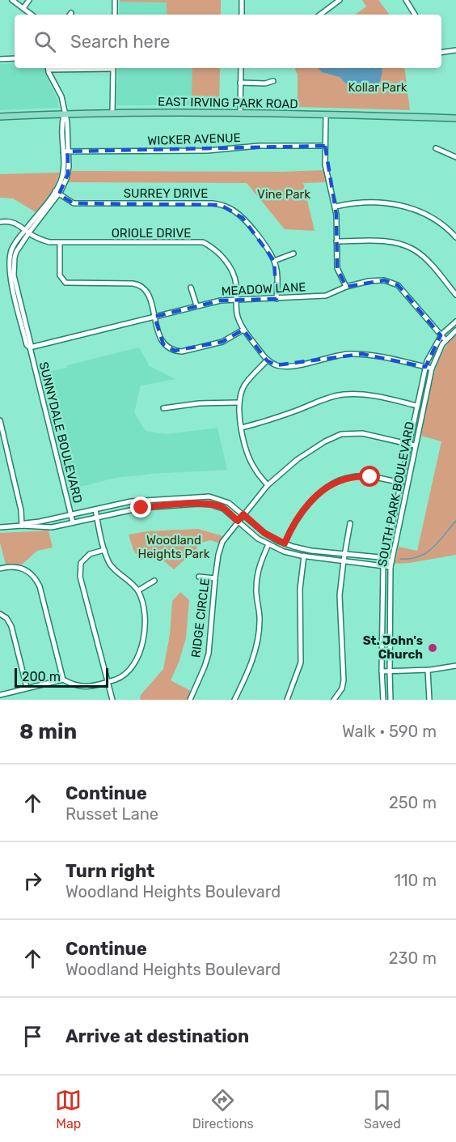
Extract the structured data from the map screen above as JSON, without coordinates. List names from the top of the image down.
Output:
{
  "streets": {
    "main road": ["EAST IRVING PARK ROAD"],
    "street": [
      "WICKER AVENUE",
      "SURREY DRIVE",
      "ORIOLE DRIVE",
      "MEADOW LANE",
      "SUNNYDALE BOULEVARD",
      "SOUTH PARK BOULEVARD",
      "RIDGE CIRCLE"
    ]
  },
  "crossings": [
    ["EAST IRVING PARK ROAD", "SUNNYDALE BOULEVARD"],
    ["WICKER AVENUE", "SUNNYDALE BOULEVARD"],
    ["SURREY DRIVE", "MEADOW LANE"],
    ["SURREY DRIVE", "SUNNYDALE BOULEVARD"],
    ["ORIOLE DRIVE", "MEADOW LANE"],
    ["ORIOLE DRIVE", "SUNNYDALE BOULEVARD"],
    ["MEADOW LANE", "SUNNYDALE BOULEVARD"],
    ["MEADOW LANE", "SOUTH PARK BOULEVARD"],
    ["SOUTH PARK BOULEVARD", "RIDGE CIRCLE"]
  ],
  "parks": ["Kollar Park", "Vine Park", "Woodland Heights Park"],
  "places": ["St. John's Church"],
  "scale_bar": "200 m",
  "page": {
    "search": "Search here",
    "scale": "200 m",
    "heading": ["8 min", "Walk · 590 m"],
    "list": [
      ["Continue", "Russet Lane", "250 m"],
      ["Turn right", "Woodland Heights Boulevard", "110 m"],
      ["Continue", "Woodland Heights Boulevard", "230 m"],
      "Arrive at destination"
    ],
    "nav": ["Map", "Directions", "Saved"]
  }
}
